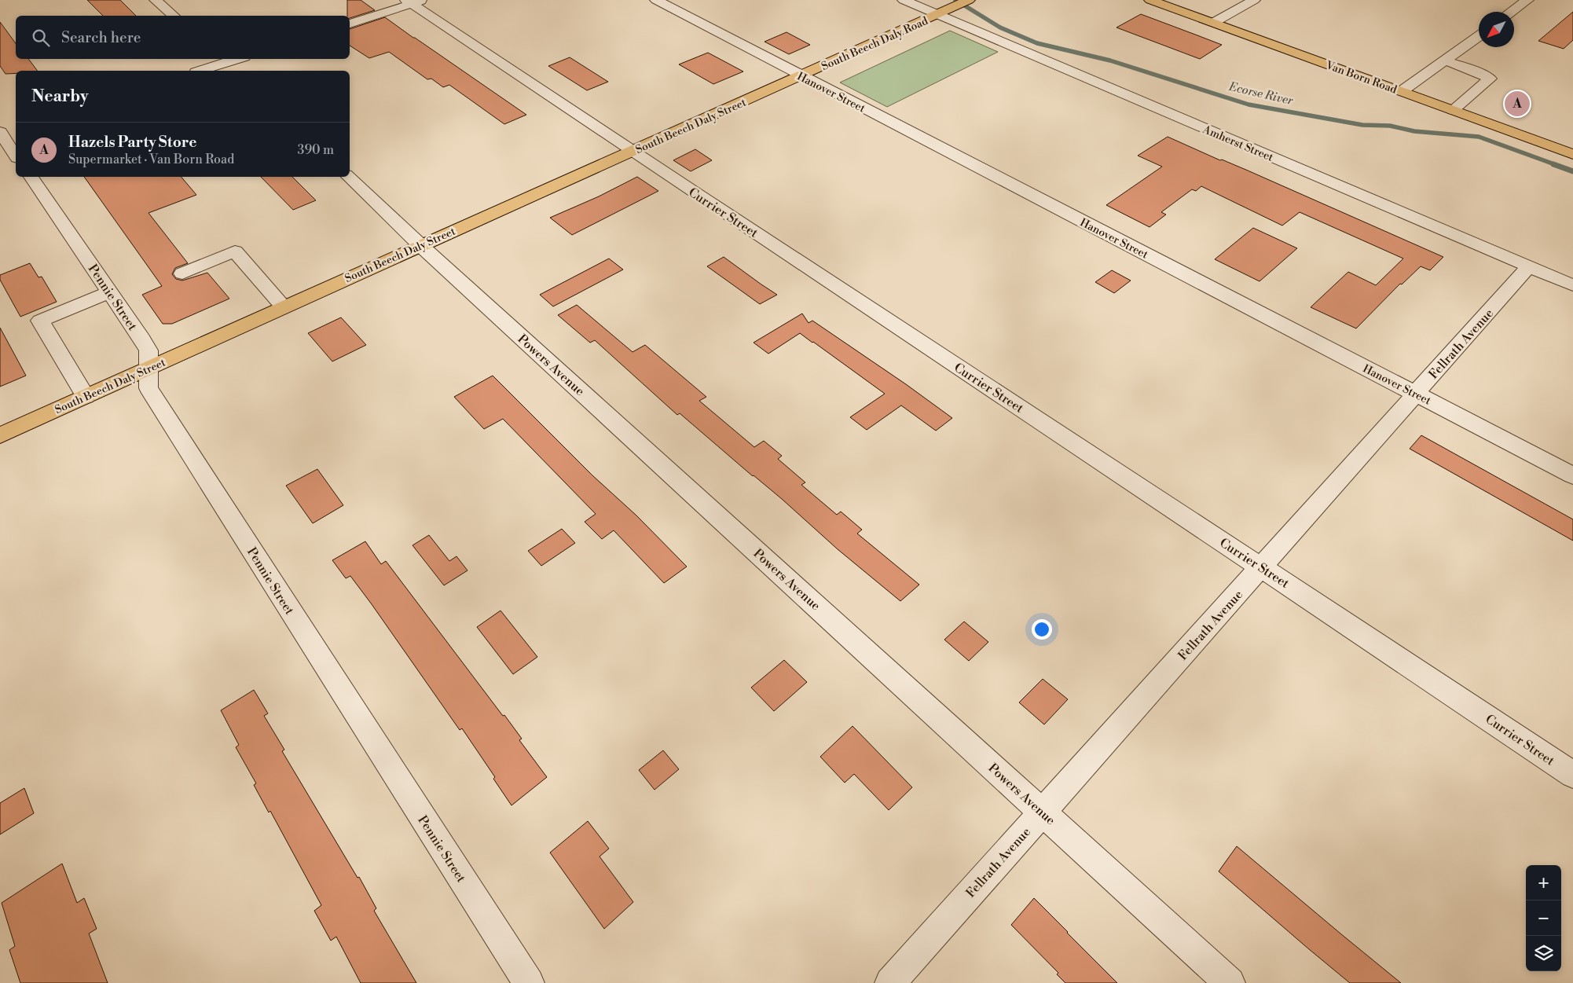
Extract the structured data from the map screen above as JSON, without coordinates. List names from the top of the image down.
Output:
{
  "streets": {
    "main road": ["South Beech Daly Road", "Van Born Road", "South Beech Daly Street"],
    "street": [
      "Hanover Street",
      "Amherst Street",
      "Currier Street",
      "Pennie Street",
      "Fellrath Avenue",
      "Powers Avenue"
    ]
  },
  "crossings": [
    ["South Beech Daly Road", "Hanover Street"],
    ["South Beech Daly Road", "South Beech Daly Street"],
    ["South Beech Daly Road", "Amherst Street"],
    ["Hanover Street", "South Beech Daly Street"],
    ["Hanover Street", "Fellrath Avenue"],
    ["South Beech Daly Street", "Currier Street"],
    ["South Beech Daly Street", "Pennie Street"],
    ["South Beech Daly Street", "Powers Avenue"],
    ["Amherst Street", "Fellrath Avenue"],
    ["Currier Street", "Fellrath Avenue"],
    ["Fellrath Avenue", "Powers Avenue"]
  ],
  "water": ["Ecorse River"],
  "north": "bottom left",
  "page": {
    "search": "Search here",
    "heading": "Nearby",
    "pins": "A",
    "list": [
      {
        "mark": "A",
        "name": "Hazels Party Store",
        "note": "Supermarket · Van Born Road",
        "value": "390 m"
      }
    ],
    "map_buttons": ["+", "−"]
  }
}
